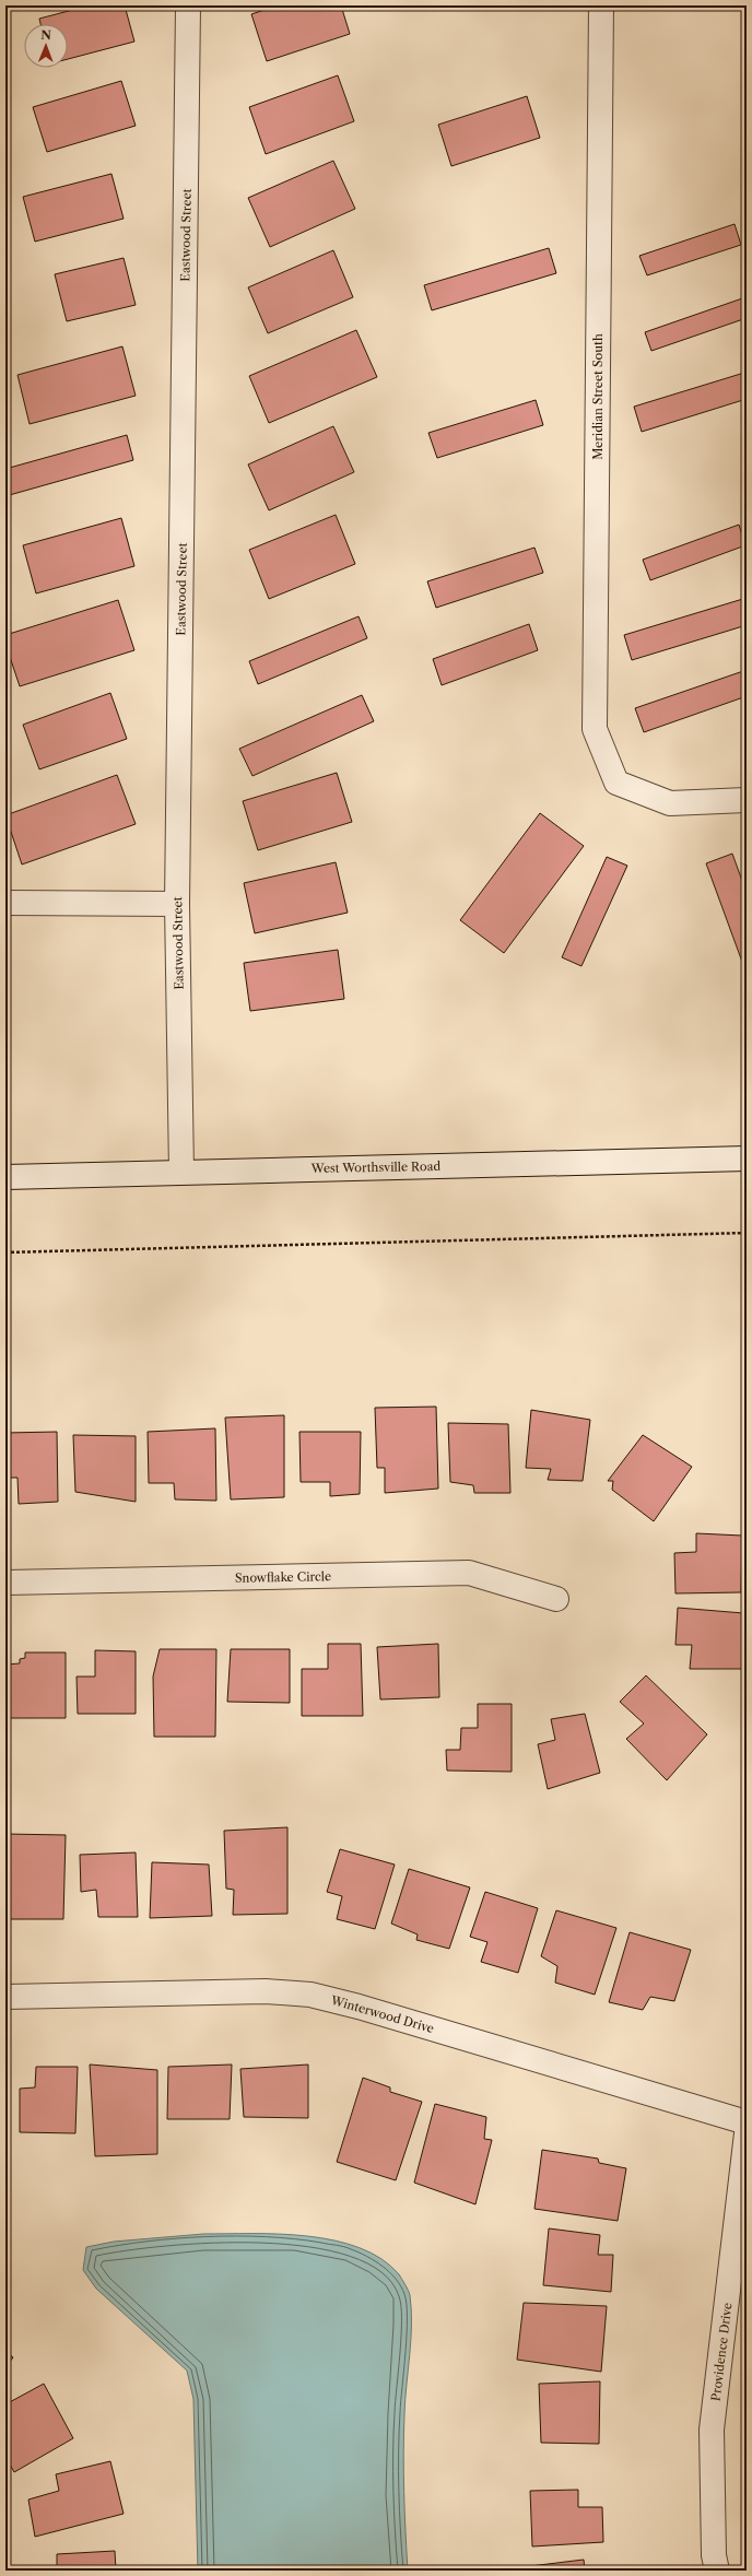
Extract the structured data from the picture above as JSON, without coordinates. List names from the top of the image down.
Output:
{
  "streets": {
    "street": [
      "Eastwood Street",
      "Meridian Street South",
      "West Worthsville Road",
      "Snowflake Circle",
      "Winterwood Drive",
      "Providence Drive"
    ]
  },
  "crossings": [
    ["Eastwood Street", "West Worthsville Road"]
  ],
  "north": "top"
}
